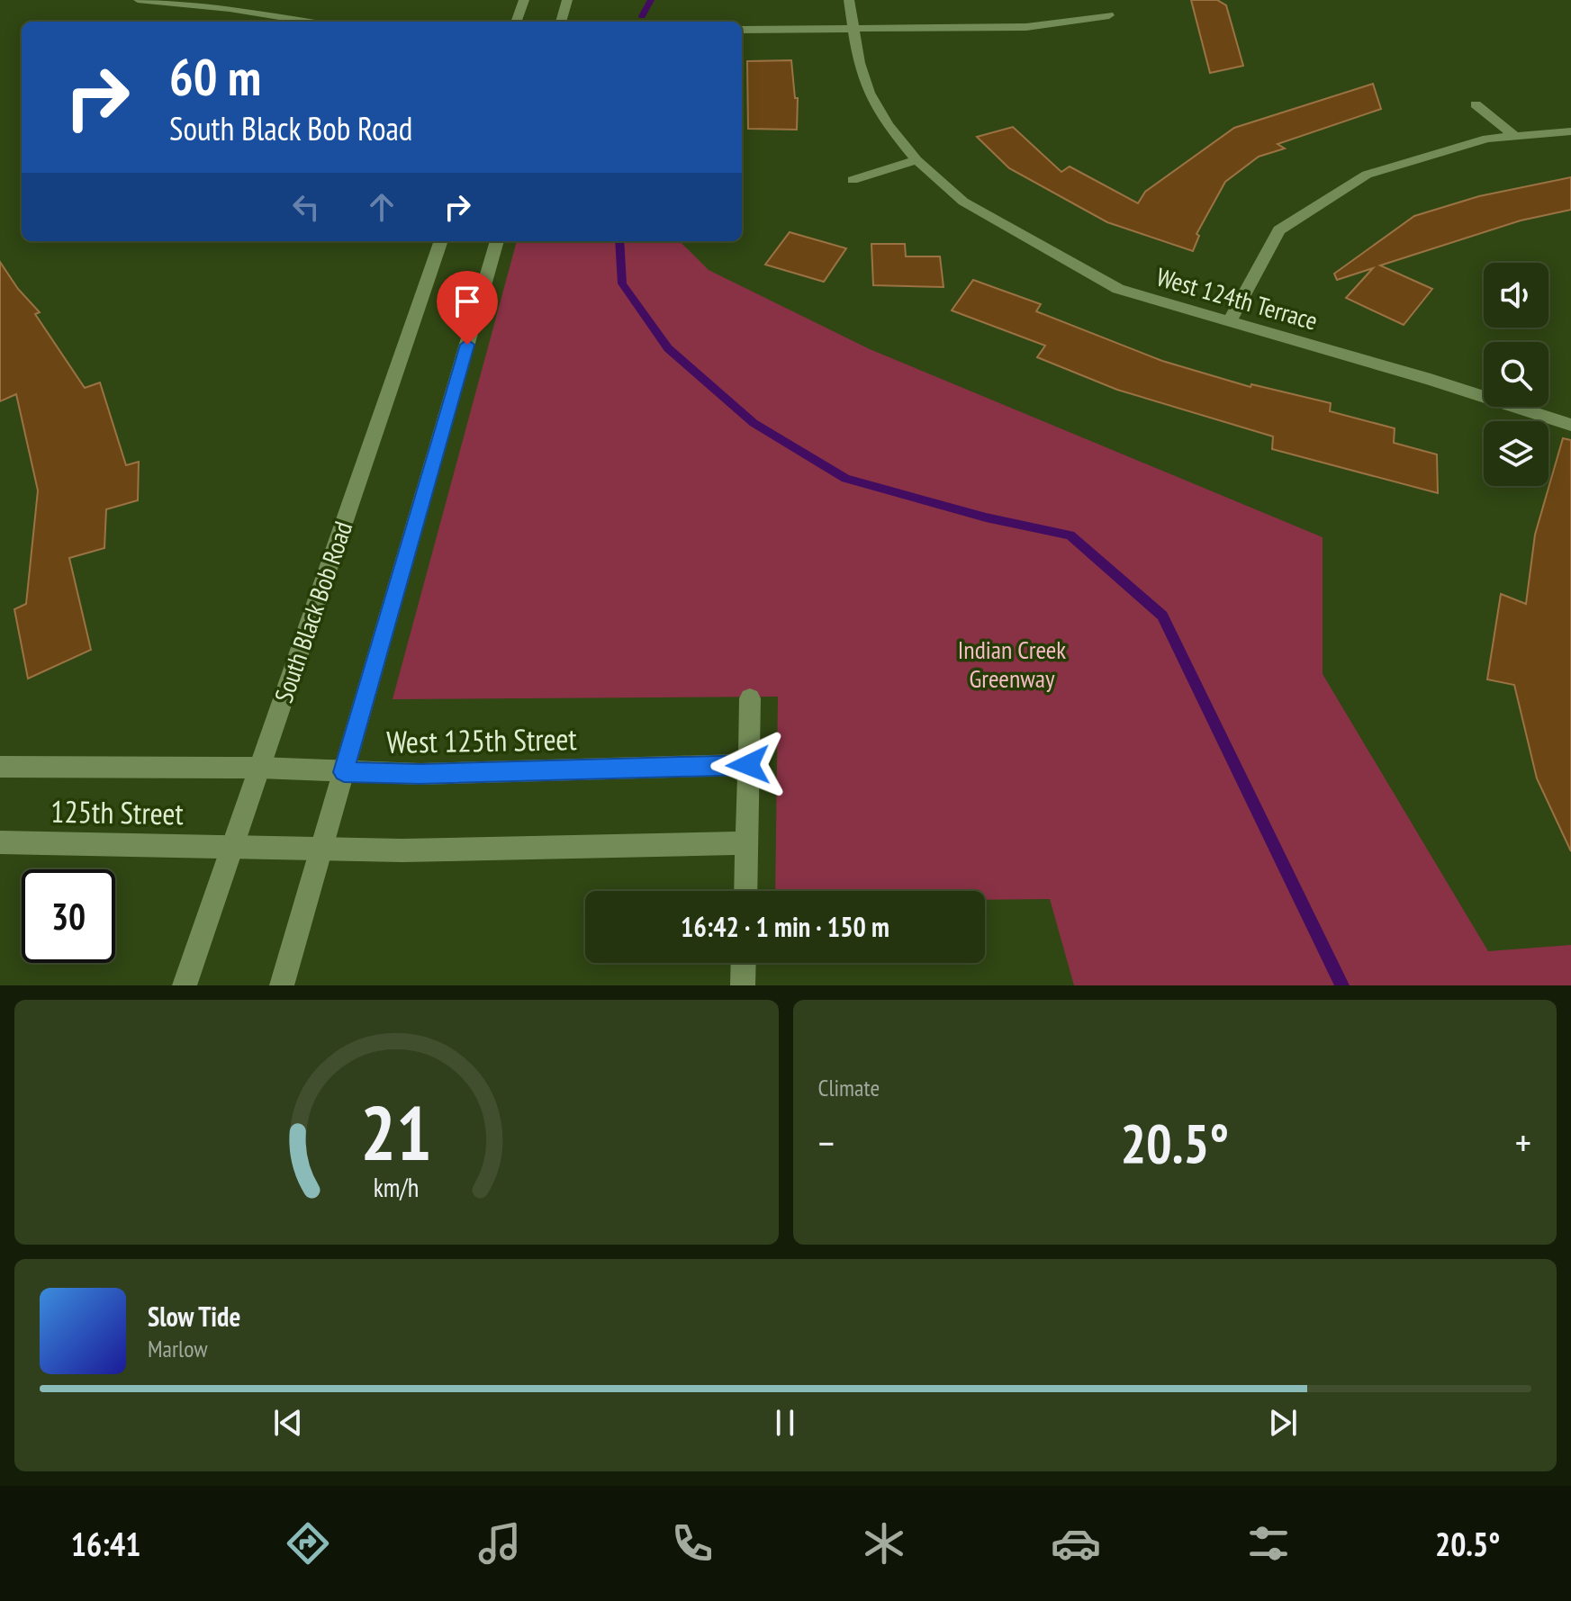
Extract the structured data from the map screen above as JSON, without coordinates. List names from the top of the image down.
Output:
{
  "streets": {
    "street": [
      "West 124th Terrace",
      "South Black Bob Road",
      "West 125th Street",
      "125th Street"
    ]
  },
  "crossings": [
    ["South Black Bob Road", "West 125th Street"],
    ["South Black Bob Road", "125th Street"]
  ],
  "parks": ["Indian Creek Greenway"],
  "page": {
    "turn": ["60 m", "South Black Bob Road"],
    "limit": "30",
    "trip": "16:42 · 1 min · 150 m",
    "tile": "Climate",
    "heat": ["−", "20.5°", "+"],
    "song": ["Slow Tide", "Marlow"],
    "tabs": ["16:41", "20.5°"],
    "gauge": ["21", "km/h"]
  }
}
